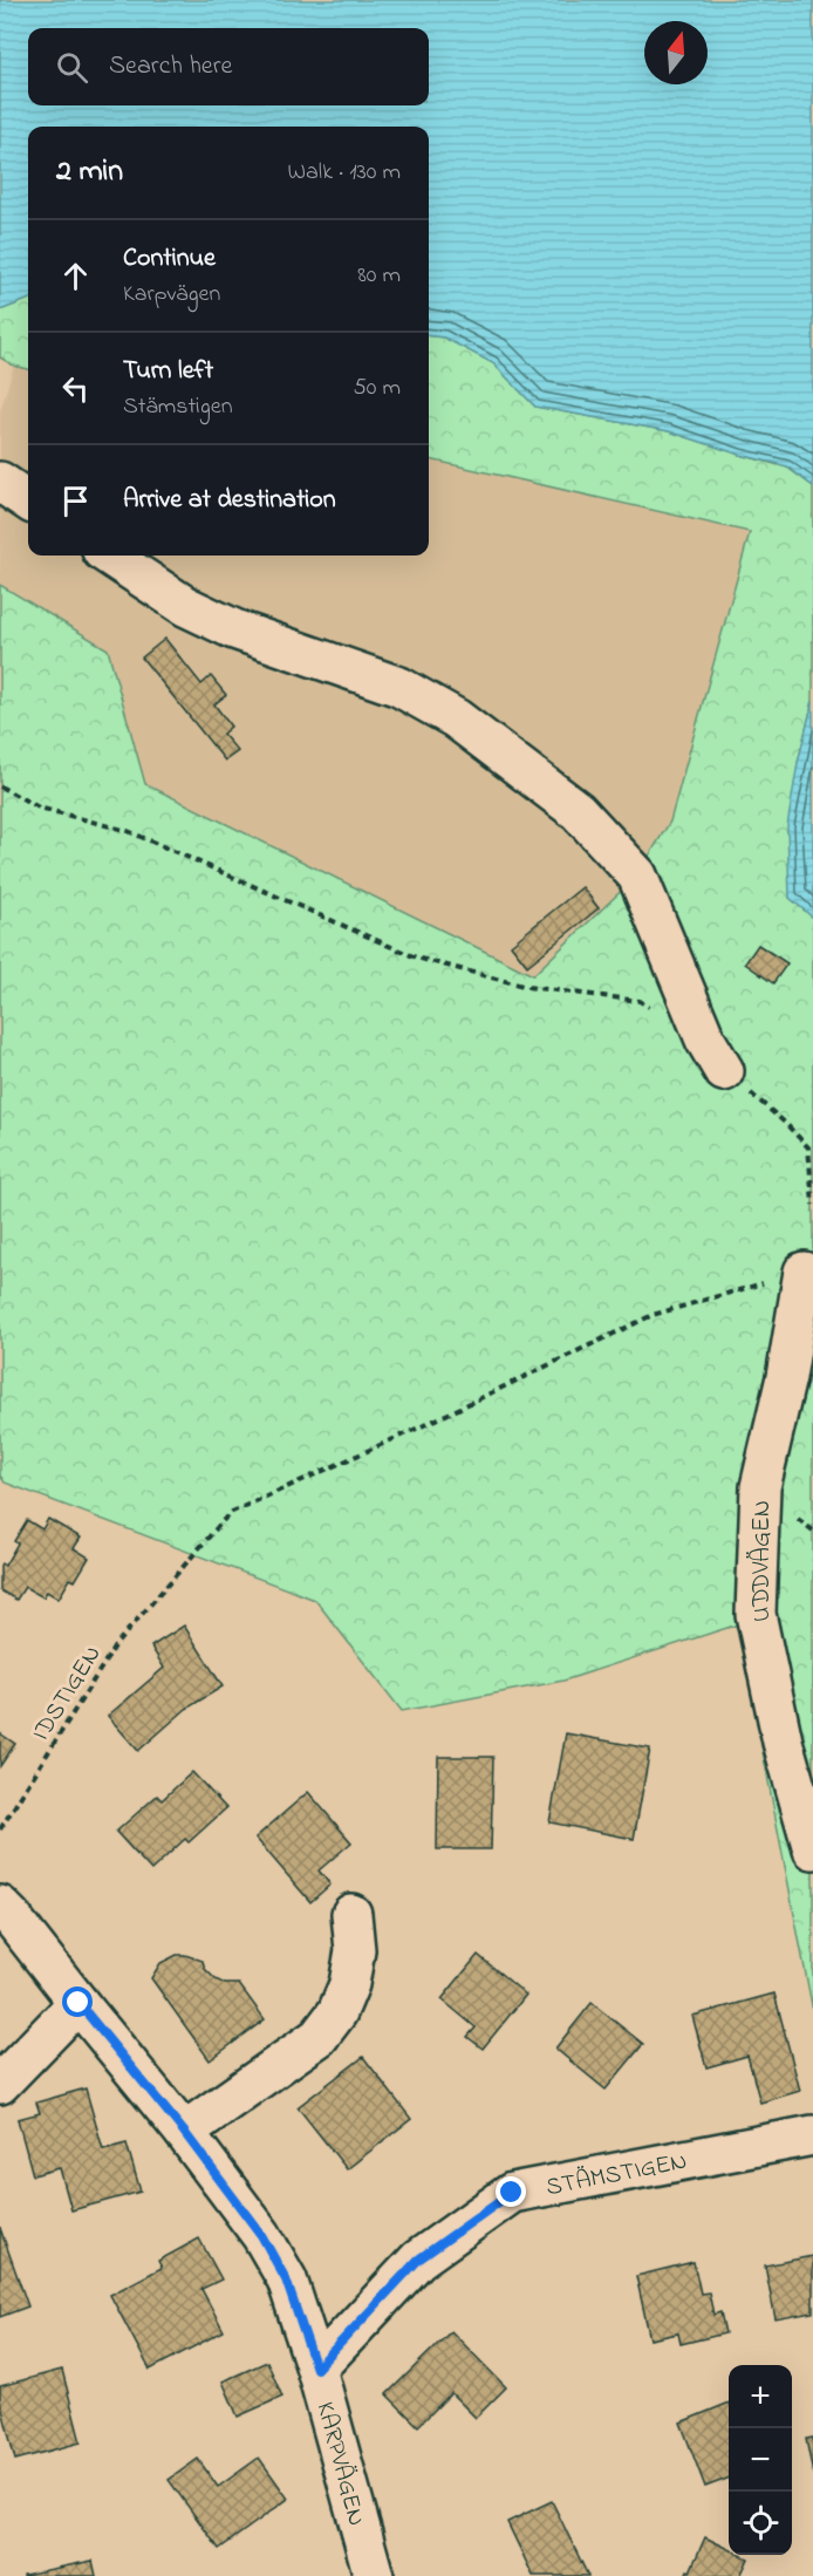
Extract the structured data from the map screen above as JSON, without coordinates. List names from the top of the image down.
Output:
{
  "streets": {
    "street": ["UDDVÄGEN", "STÄMSTIGEN", "KARPVÄGEN"],
    "path": ["IDSTIGEN"]
  },
  "crossings": [
    ["UDDVÄGEN", "IDSTIGEN"],
    ["STÄMSTIGEN", "KARPVÄGEN"]
  ],
  "north": "top",
  "page": {
    "search": "Search here",
    "heading": ["2 min", "Walk · 130 m"],
    "list": [
      ["Continue", "Karpvägen", "80 m"],
      ["Turn left", "Stämstigen", "50 m"],
      "Arrive at destination"
    ],
    "map_buttons": ["+", "−"]
  }
}
